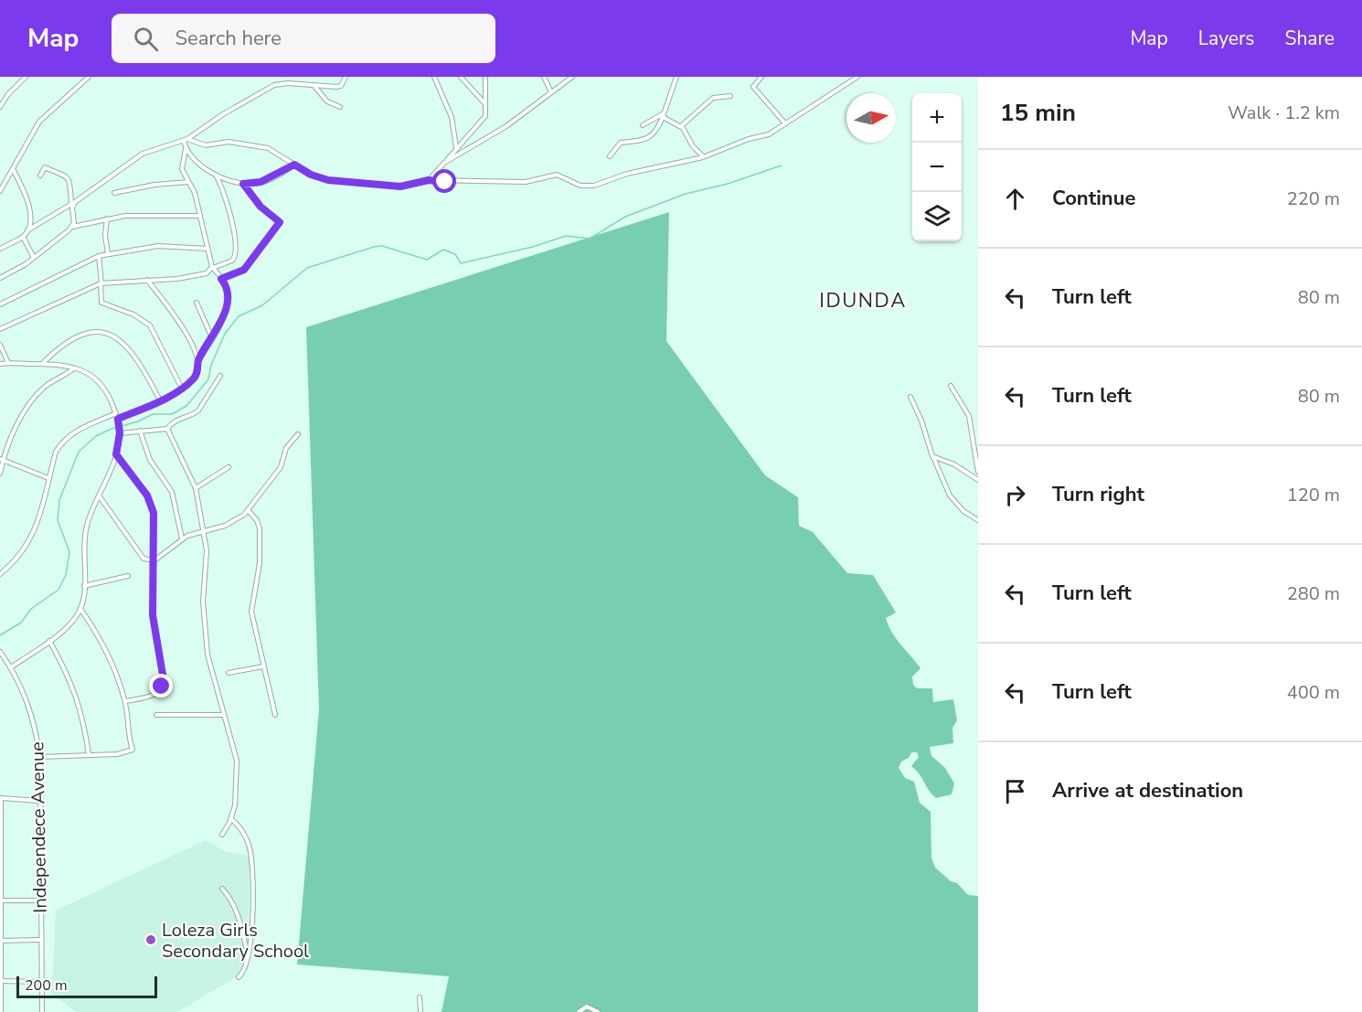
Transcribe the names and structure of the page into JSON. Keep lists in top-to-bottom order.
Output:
{
  "streets": {
    "street": ["Independece Avenue"]
  },
  "districts": ["IDUNDA"],
  "places": ["Loleza Girls Secondary School"],
  "scale_bar": "200 m",
  "north": "right",
  "page": {
    "header": "Map",
    "search": "Search here",
    "nav": ["Map", "Layers", "Share"],
    "heading": ["15 min", "Walk · 1.2 km"],
    "map_buttons": ["+", "−"],
    "list": [
      ["Continue", "220 m"],
      ["Turn left", "80 m"],
      ["Turn left", "80 m"],
      ["Turn right", "120 m"],
      ["Turn left", "280 m"],
      ["Turn left", "400 m"],
      "Arrive at destination"
    ],
    "scale": "200 m"
  }
}
